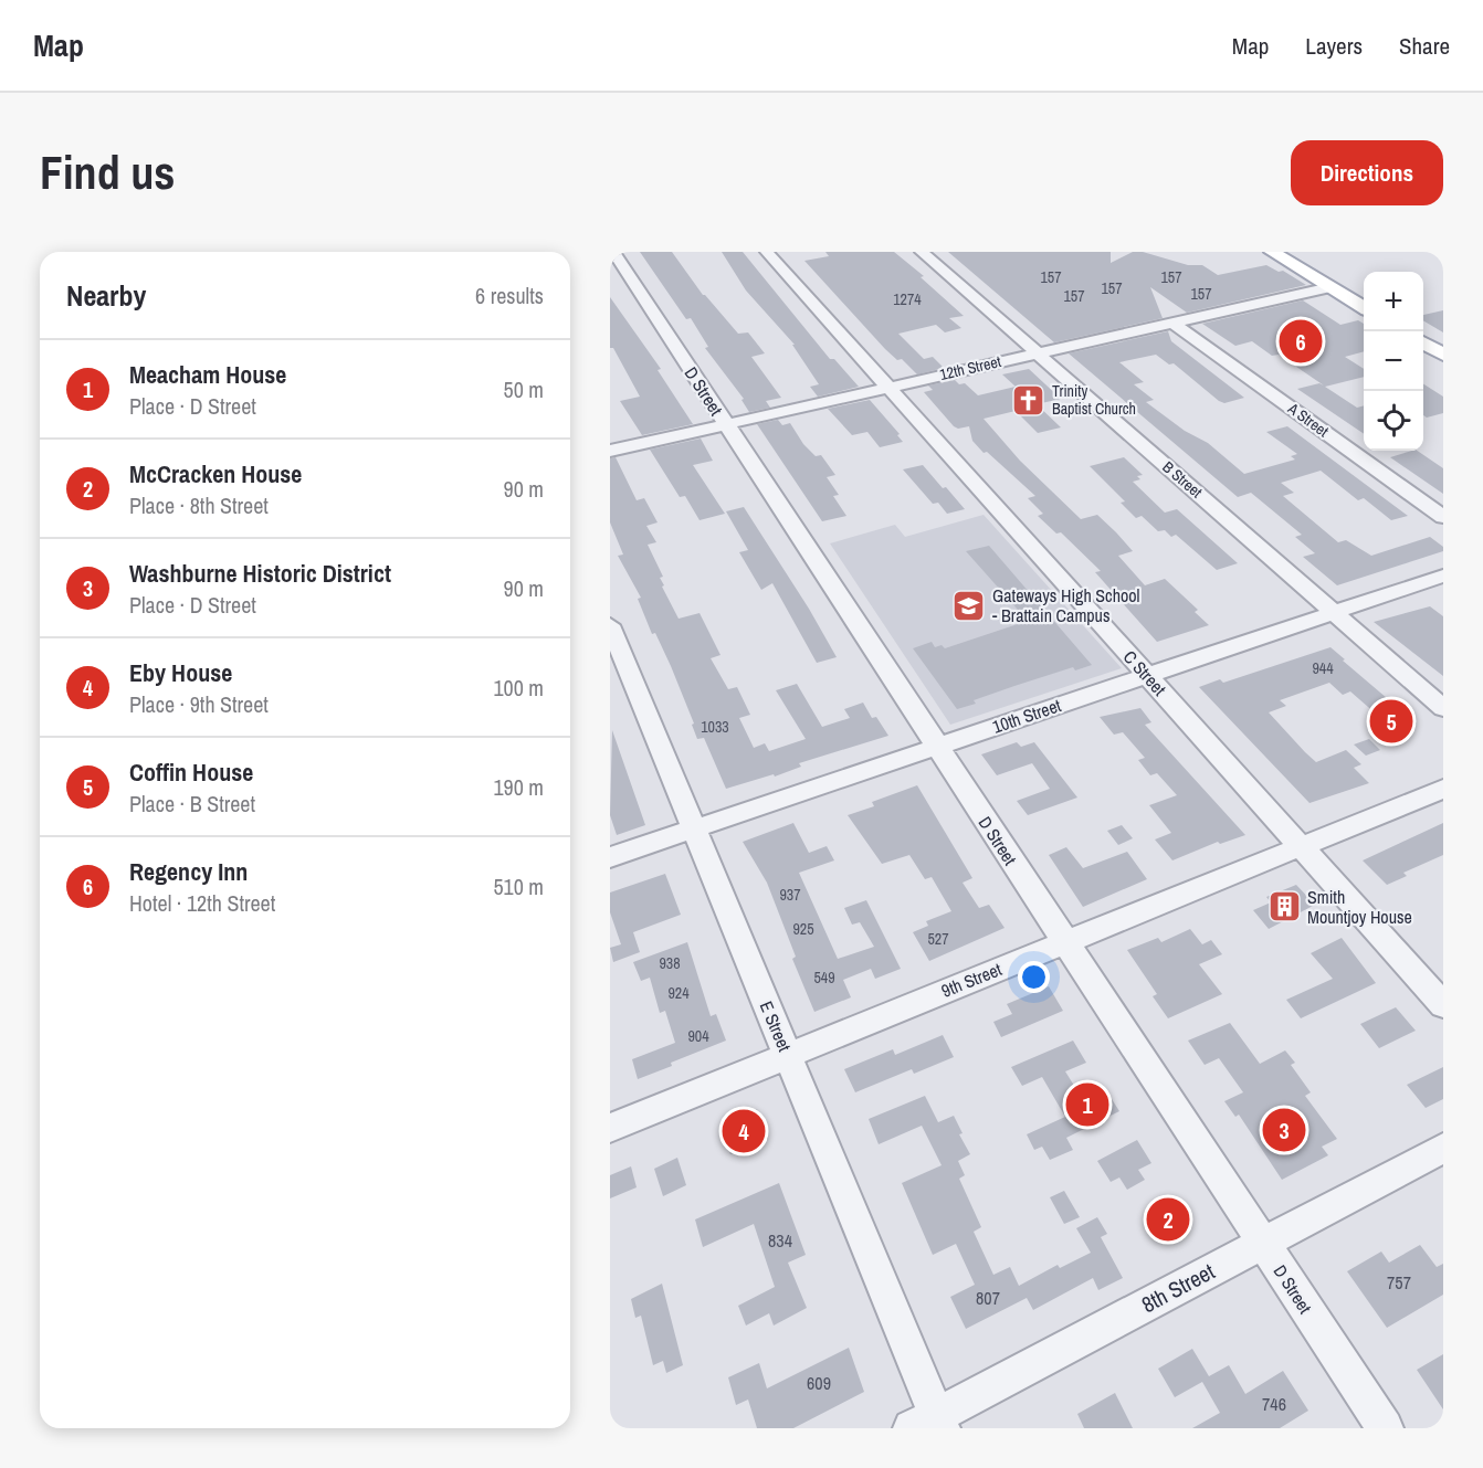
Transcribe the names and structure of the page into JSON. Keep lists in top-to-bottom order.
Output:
{
  "streets": {
    "street": [
      "12th Street",
      "D Street",
      "A Street",
      "B Street",
      "C Street",
      "10th Street",
      "9th Street",
      "E Street",
      "8th Street"
    ]
  },
  "crossings": [
    ["12th Street", "D Street"],
    ["12th Street", "A Street"],
    ["12th Street", "B Street"],
    ["12th Street", "C Street"],
    ["D Street", "10th Street"],
    ["D Street", "9th Street"],
    ["D Street", "8th Street"],
    ["B Street", "10th Street"],
    ["C Street", "10th Street"],
    ["C Street", "9th Street"],
    ["10th Street", "E Street"],
    ["9th Street", "E Street"],
    ["E Street", "8th Street"]
  ],
  "places": {
    "church": ["Trinity Baptist Church"],
    "school or university": ["Gateways High School - Brattain Campus"],
    "building": ["Smith Mountjoy House"]
  },
  "house_numbers": [
    "157",
    "157",
    "157",
    "157",
    "157",
    "1274",
    "944",
    "1033",
    "937",
    "925",
    "527",
    "938",
    "549",
    "924",
    "904",
    "834",
    "757",
    "807",
    "609",
    "746"
  ],
  "page": {
    "header": "Map",
    "nav": ["Map", "Layers", "Share"],
    "buttons": "Directions",
    "title": "Find us",
    "heading": ["Nearby", "6 results"],
    "map_buttons": ["+", "−"],
    "pins": [
      "6",
      "5",
      "1",
      "3",
      "4",
      "2"
    ],
    "list": [
      {
        "mark": "1",
        "name": "Meacham House",
        "note": "Place · D Street",
        "value": "50 m"
      },
      {
        "mark": "2",
        "name": "McCracken House",
        "note": "Place · 8th Street",
        "value": "90 m"
      },
      {
        "mark": "3",
        "name": "Washburne Historic District",
        "note": "Place · D Street",
        "value": "90 m"
      },
      {
        "mark": "4",
        "name": "Eby House",
        "note": "Place · 9th Street",
        "value": "100 m"
      },
      {
        "mark": "5",
        "name": "Coffin House",
        "note": "Place · B Street",
        "value": "190 m"
      },
      {
        "mark": "6",
        "name": "Regency Inn",
        "note": "Hotel · 12th Street",
        "value": "510 m"
      }
    ]
  }
}
